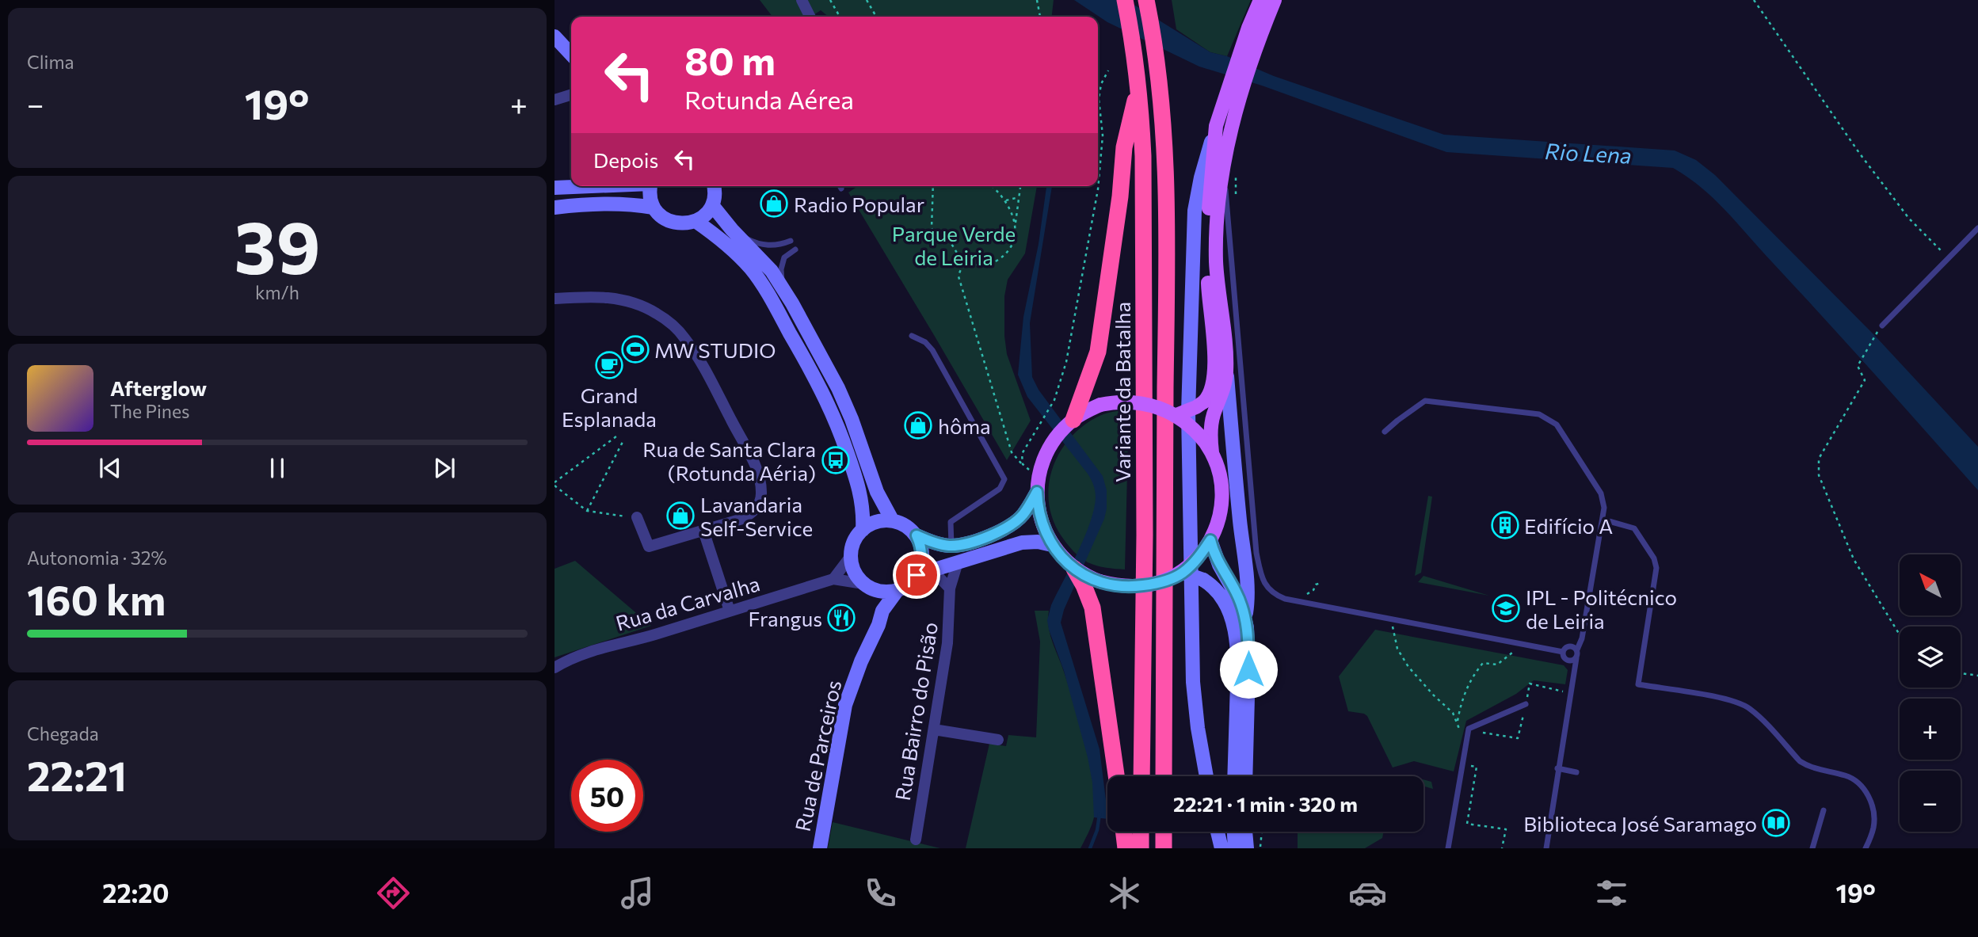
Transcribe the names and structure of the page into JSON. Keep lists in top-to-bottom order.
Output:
{
  "streets": {
    "highway": ["Variante da Batalha"],
    "main road": ["Rua de Parceiros"],
    "street": ["Rua da Carvalha", "Rua Bairro do Pisão"]
  },
  "crossings": [
    ["Rua da Carvalha", "Rua de Parceiros"]
  ],
  "water": ["Rio Lena"],
  "parks": ["Parque Verde de Leiria"],
  "places": {
    "shop": ["Radio Popular", "hôma", "Lavandaria Self-Service"],
    "sports": ["MW STUDIO"],
    "cafe": ["Grand Esplanada"],
    "bus stop": ["Rua de Santa Clara (Rotunda Aéria)"],
    "building": ["Edifício A"],
    "school or university": ["IPL - Politécnico de Leiria"],
    "restaurant": ["Frangus"],
    "library": ["Biblioteca José Saramago"]
  },
  "north": "top left",
  "page": {
    "tile": [
      "Clima",
      ["39", "km/h"],
      ["Autonomia · 32%", "160 km"],
      ["Chegada", "22:21"]
    ],
    "turn": ["80 m", "Rotunda Aérea"],
    "heat": ["−", "19°", "+"],
    "then": "Depois",
    "song": ["Afterglow", "The Pines"],
    "map_buttons": ["+", "−"],
    "limit": "50",
    "trip": "22:21 · 1 min · 320 m",
    "tabs": ["22:20", "19°"]
  }
}
